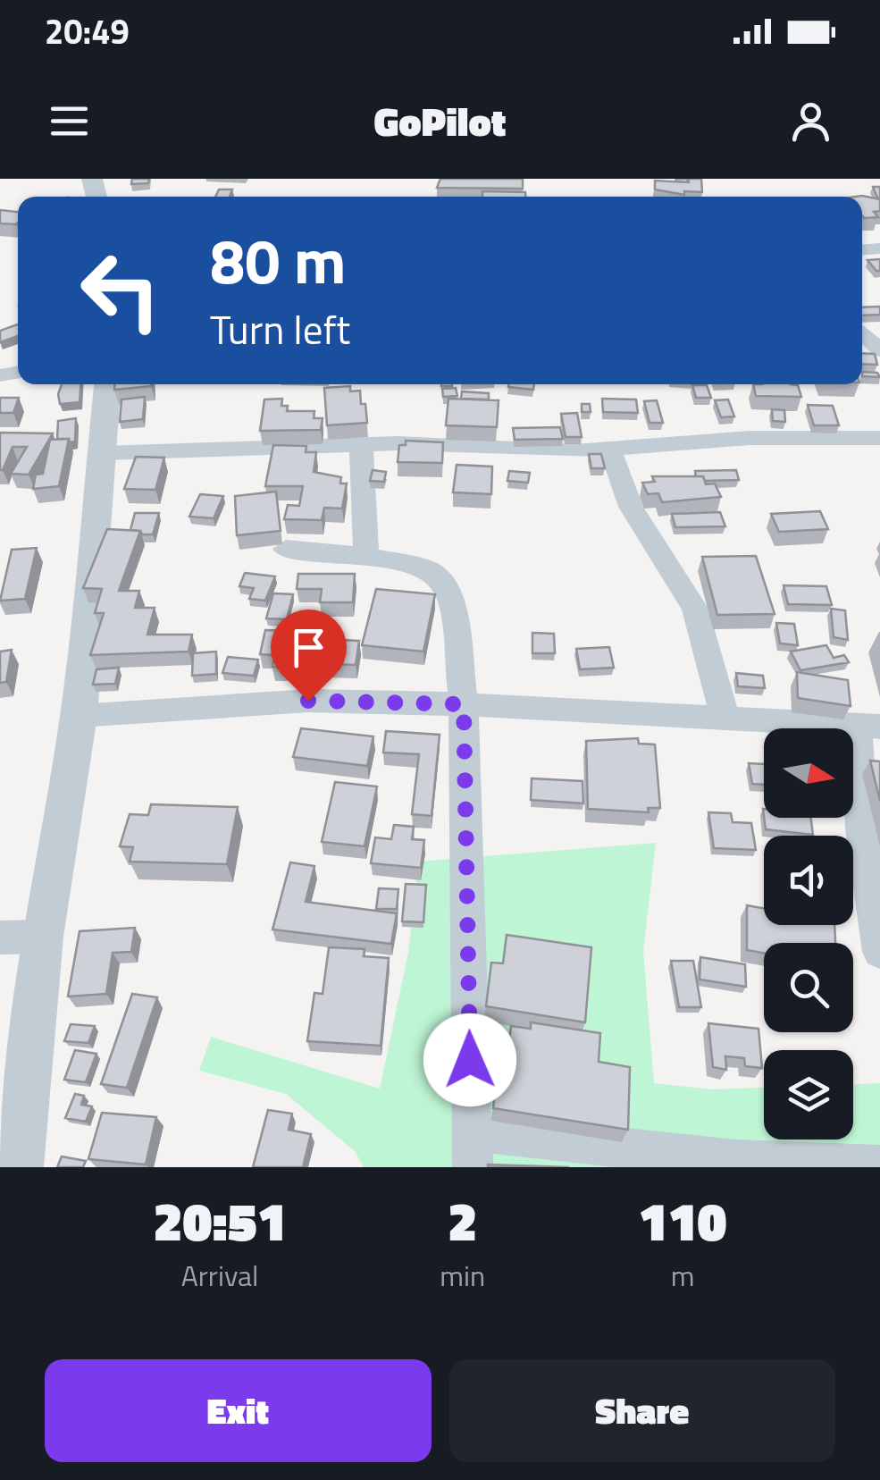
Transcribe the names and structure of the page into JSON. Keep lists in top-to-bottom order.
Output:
{
  "north": "right",
  "page": {
    "status": "20:49",
    "header": "GoPilot",
    "turn": ["80 m", "Turn left"],
    "eta": [
      "20:51",
      "Arrival",
      "2",
      "min",
      "110",
      "m"
    ],
    "buttons": ["Exit", "Share"]
  }
}
